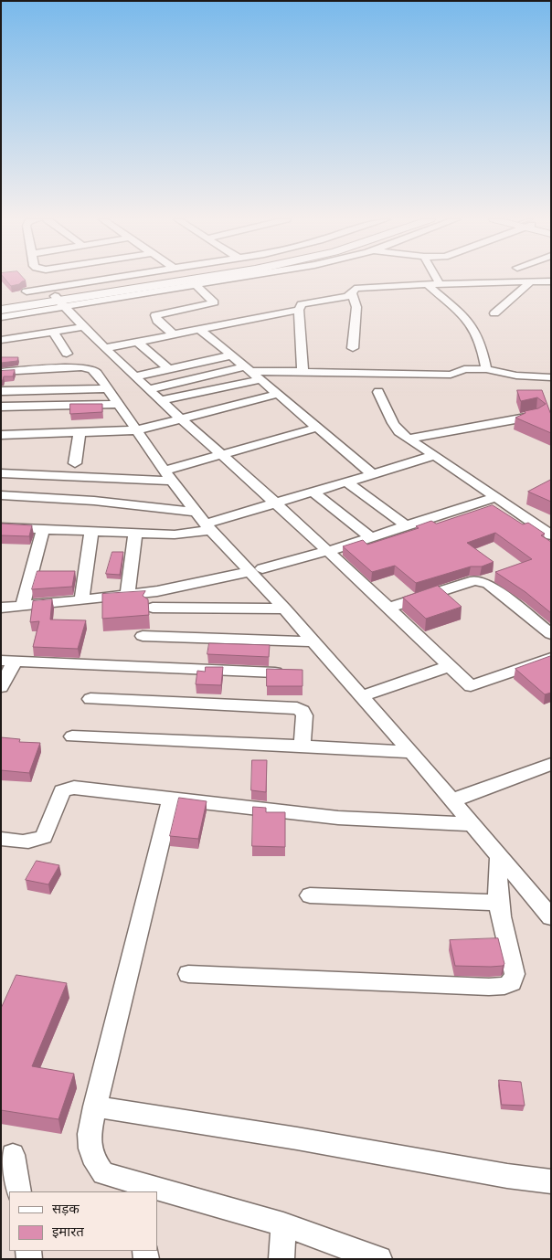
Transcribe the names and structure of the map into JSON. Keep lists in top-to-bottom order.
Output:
{
  "legend": ["सड़क", "इमारत"]
}
